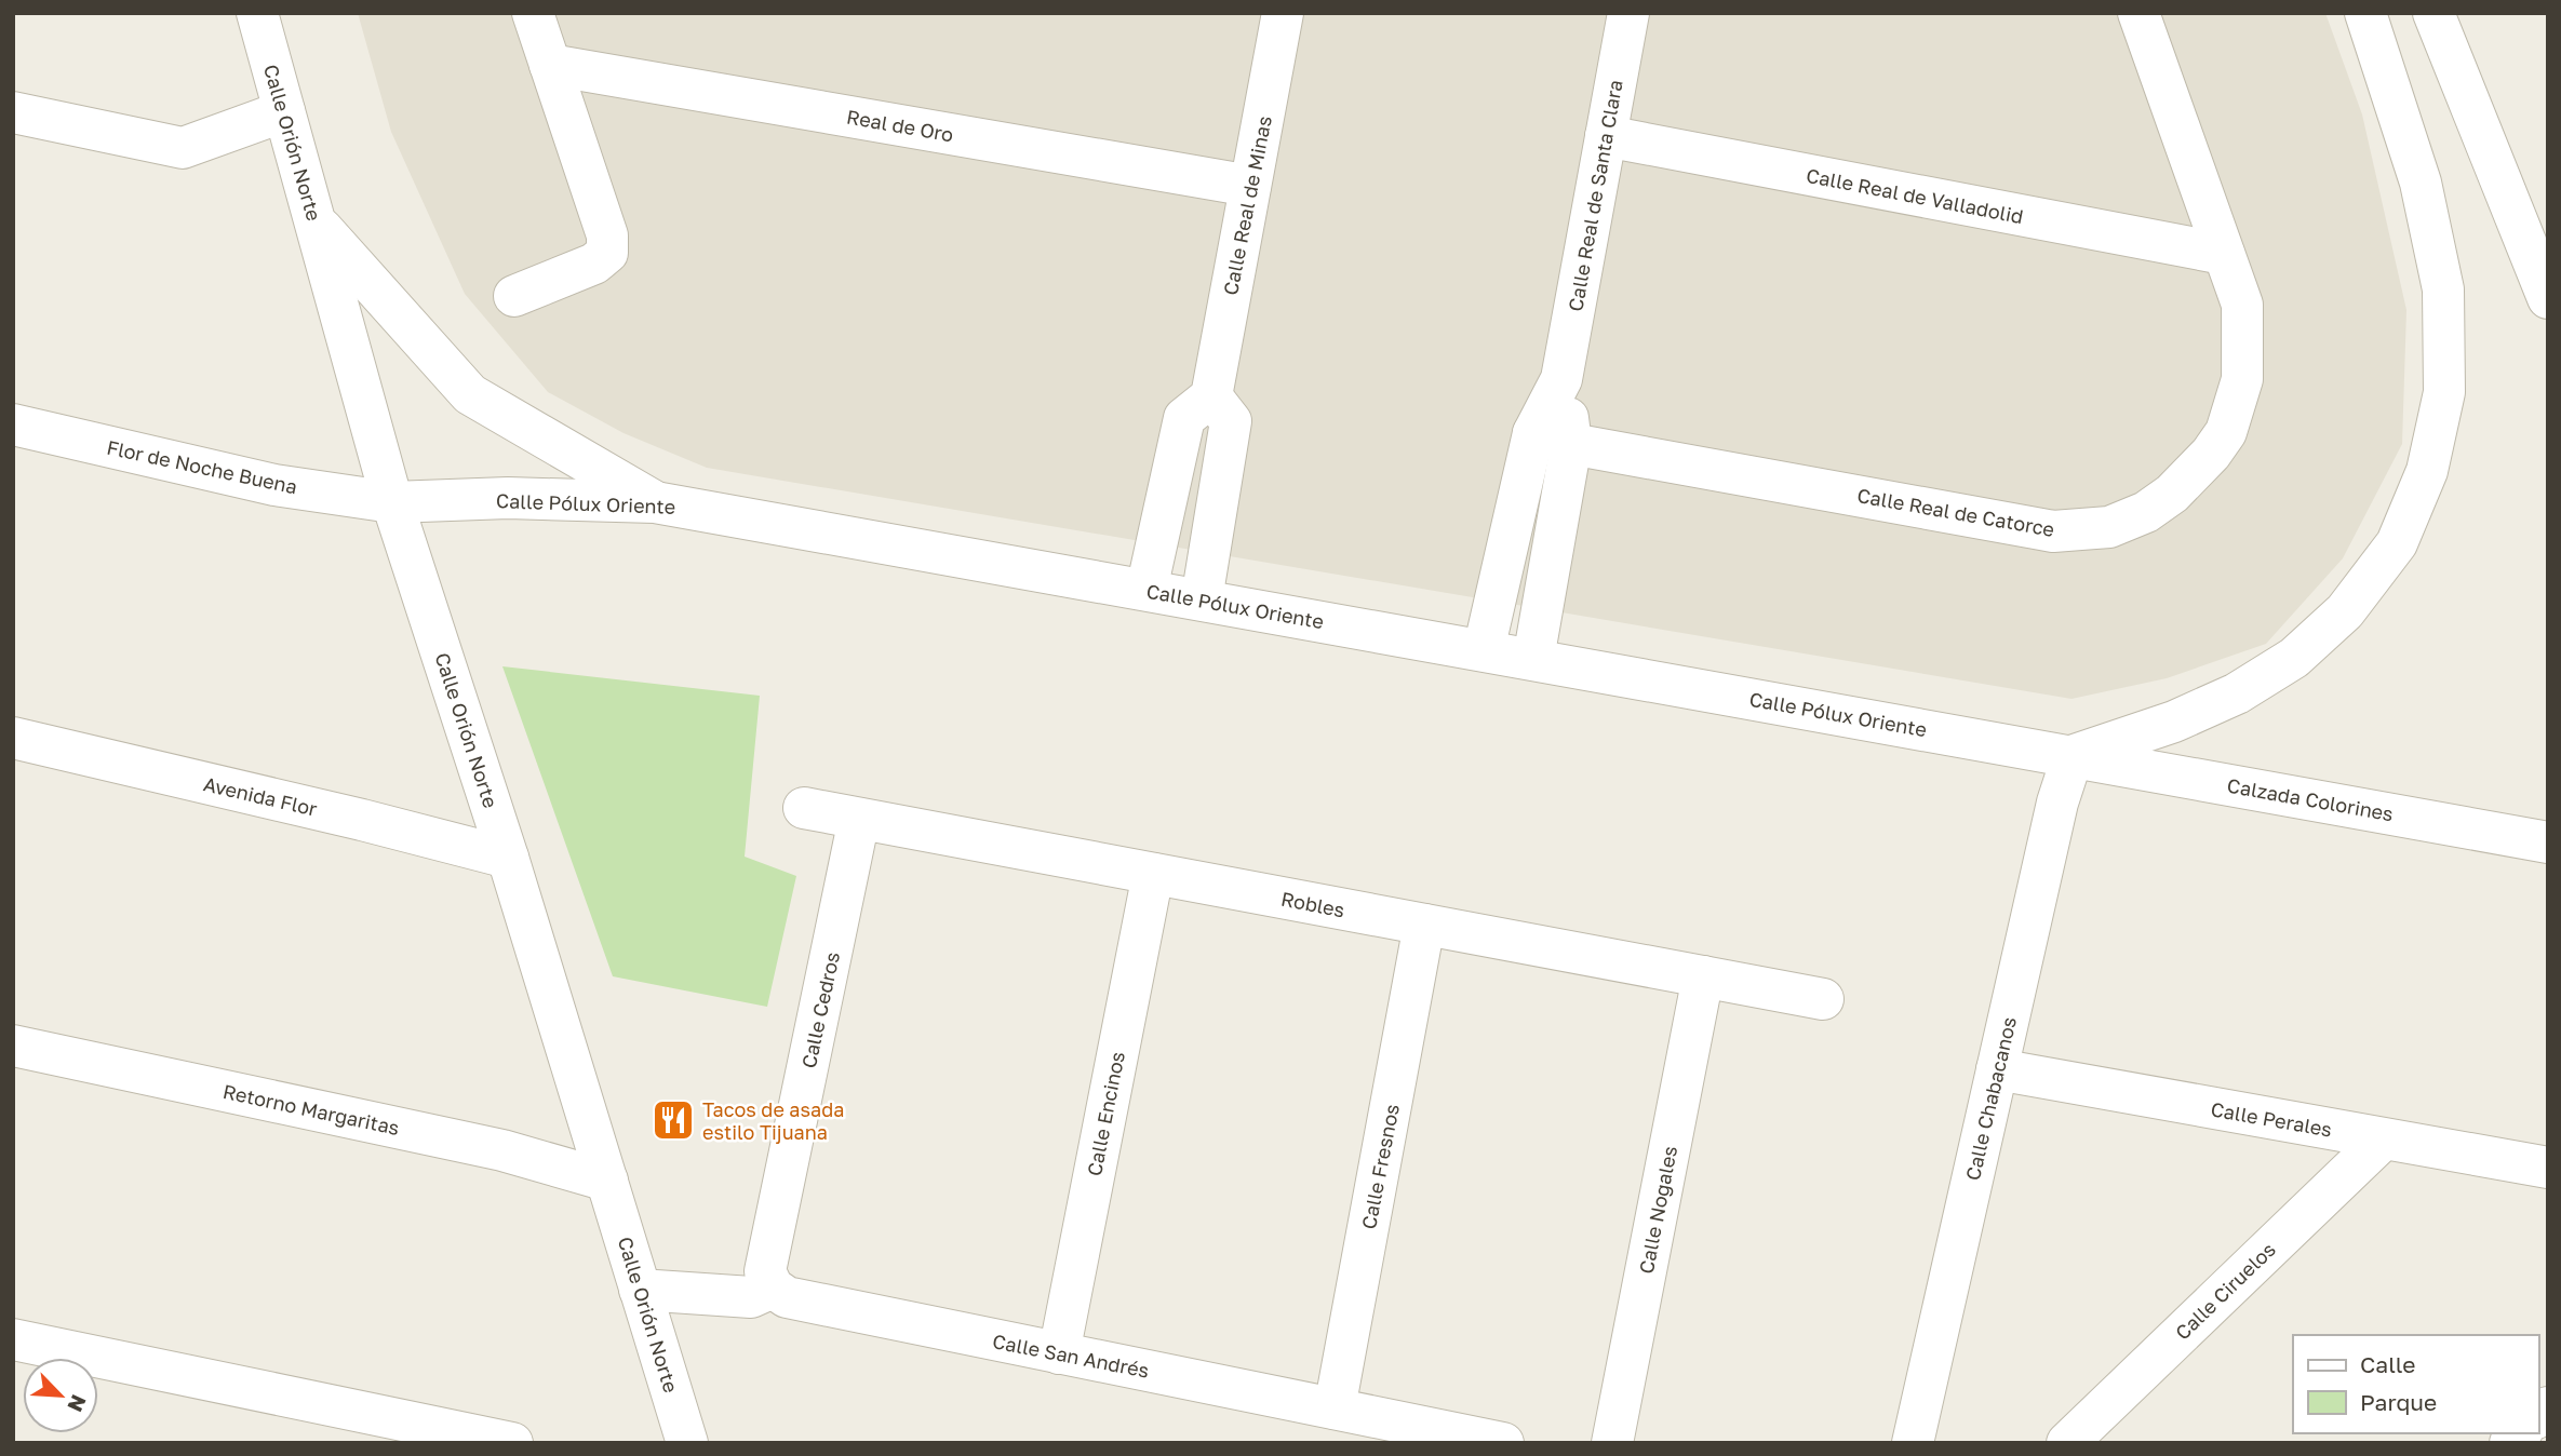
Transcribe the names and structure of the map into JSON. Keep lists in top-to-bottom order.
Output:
{
  "streets": {
    "street": [
      "Real de Oro",
      "Calle Orión Norte",
      "Calle Real de Santa Clara",
      "Calle Real de Valladolid",
      "Calle Real de Minas",
      "Flor de Noche Buena",
      "Calle Pólux Oriente",
      "Calle Real de Catorce",
      "Avenida Flor",
      "Calzada Colorines",
      "Robles",
      "Calle Cedros",
      "Calle Chabacanos",
      "Retorno Margaritas",
      "Calle Encinos",
      "Calle Perales",
      "Calle Fresnos",
      "Calle Nogales",
      "Calle Ciruelos",
      "Calle San Andrés"
    ]
  },
  "crossings": [
    ["Real de Oro", "Calle Real de Minas"],
    ["Calle Orión Norte", "Flor de Noche Buena"],
    ["Calle Orión Norte", "Calle Pólux Oriente"],
    ["Calle Orión Norte", "Avenida Flor"],
    ["Calle Orión Norte", "Retorno Margaritas"],
    ["Calle Orión Norte", "Calle San Andrés"],
    ["Calle Real de Santa Clara", "Calle Real de Valladolid"],
    ["Calle Real de Santa Clara", "Calle Pólux Oriente"],
    ["Calle Real de Santa Clara", "Calle Real de Catorce"],
    ["Calle Real de Valladolid", "Calle Real de Catorce"],
    ["Flor de Noche Buena", "Calle Pólux Oriente"],
    ["Calle Pólux Oriente", "Calzada Colorines"],
    ["Calle Pólux Oriente", "Calle Chabacanos"],
    ["Calzada Colorines", "Calle Chabacanos"],
    ["Robles", "Calle Cedros"],
    ["Robles", "Calle Encinos"],
    ["Robles", "Calle Fresnos"],
    ["Robles", "Calle Nogales"],
    ["Calle Cedros", "Calle San Andrés"],
    ["Calle Chabacanos", "Calle Perales"],
    ["Calle Encinos", "Calle San Andrés"],
    ["Calle Perales", "Calle Ciruelos"],
    ["Calle Fresnos", "Calle San Andrés"]
  ],
  "places": {
    "restaurant": ["Tacos de asada estilo Tijuana"]
  },
  "legend": ["Calle", "Parque"],
  "north": "bottom right"
}
